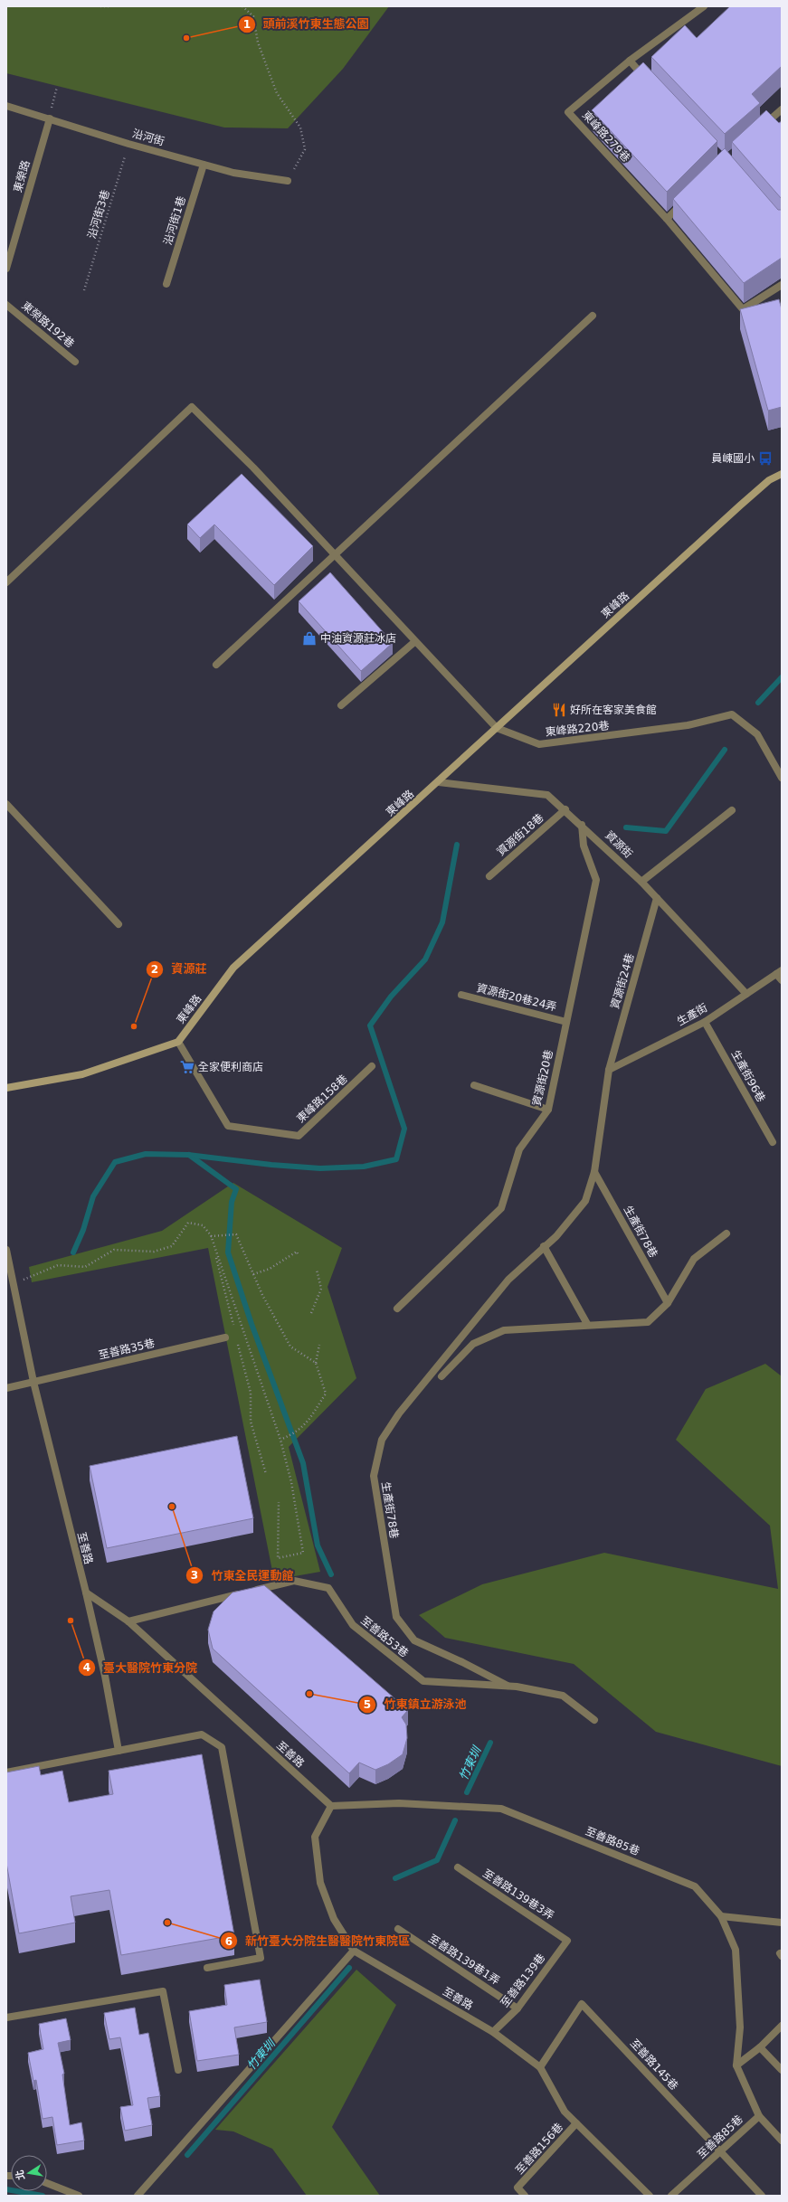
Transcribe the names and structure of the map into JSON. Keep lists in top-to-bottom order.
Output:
{
  "streets": {
    "main road": ["東峰路"],
    "street": [
      "東峰路279巷",
      "沿河街",
      "東榮路",
      "沿河街1巷",
      "東榮路192巷",
      "東峰路220巷",
      "資源街18巷",
      "資源街",
      "資源街24巷",
      "資源街20巷24弄",
      "生產街",
      "生產街96巷",
      "資源街20巷",
      "東峰路158巷",
      "生產街78巷",
      "至善路35巷",
      "至善路",
      "至善路53巷",
      "至善路85巷",
      "至善路139巷3弄",
      "至善路139巷1弄",
      "至善路139巷",
      "至善路145巷",
      "至善路156巷"
    ],
    "path": ["沿河街3巷"]
  },
  "crossings": [
    ["沿河街", "東榮路"],
    ["沿河街", "沿河街3巷"],
    ["沿河街", "沿河街1巷"],
    ["東峰路", "東峰路220巷"],
    ["東峰路", "資源街"],
    ["東峰路", "東峰路158巷"],
    ["資源街18巷", "資源街"],
    ["資源街", "資源街24巷"],
    ["資源街", "生產街"],
    ["資源街", "資源街20巷"],
    ["資源街24巷", "生產街"],
    ["資源街24巷", "生產街78巷"],
    ["資源街20巷24弄", "資源街20巷"],
    ["生產街", "生產街96巷"],
    ["生產街", "生產街78巷"],
    ["生產街78巷", "至善路53巷"],
    ["至善路35巷", "至善路"],
    ["至善路", "至善路53巷"],
    ["至善路", "至善路85巷"],
    ["至善路", "至善路139巷"],
    ["至善路", "至善路145巷"],
    ["至善路", "至善路156巷"],
    ["至善路85巷", "至善路145巷"],
    ["至善路139巷3弄", "至善路139巷"],
    ["至善路139巷1弄", "至善路139巷"]
  ],
  "water": ["竹東圳"],
  "places": {
    "other": [
      "頭前溪竹東生態公園",
      "資源莊",
      "竹東全民運動館",
      "臺大醫院竹東分院",
      "竹東鎮立游泳池",
      "新竹臺大分院生醫醫院竹東院區"
    ],
    "bus stop": ["員崠國小"],
    "shop": ["中油資源莊冰店"],
    "restaurant": ["好所在客家美食館"],
    "supermarket": ["全家便利商店"]
  },
  "north": "left"
}
